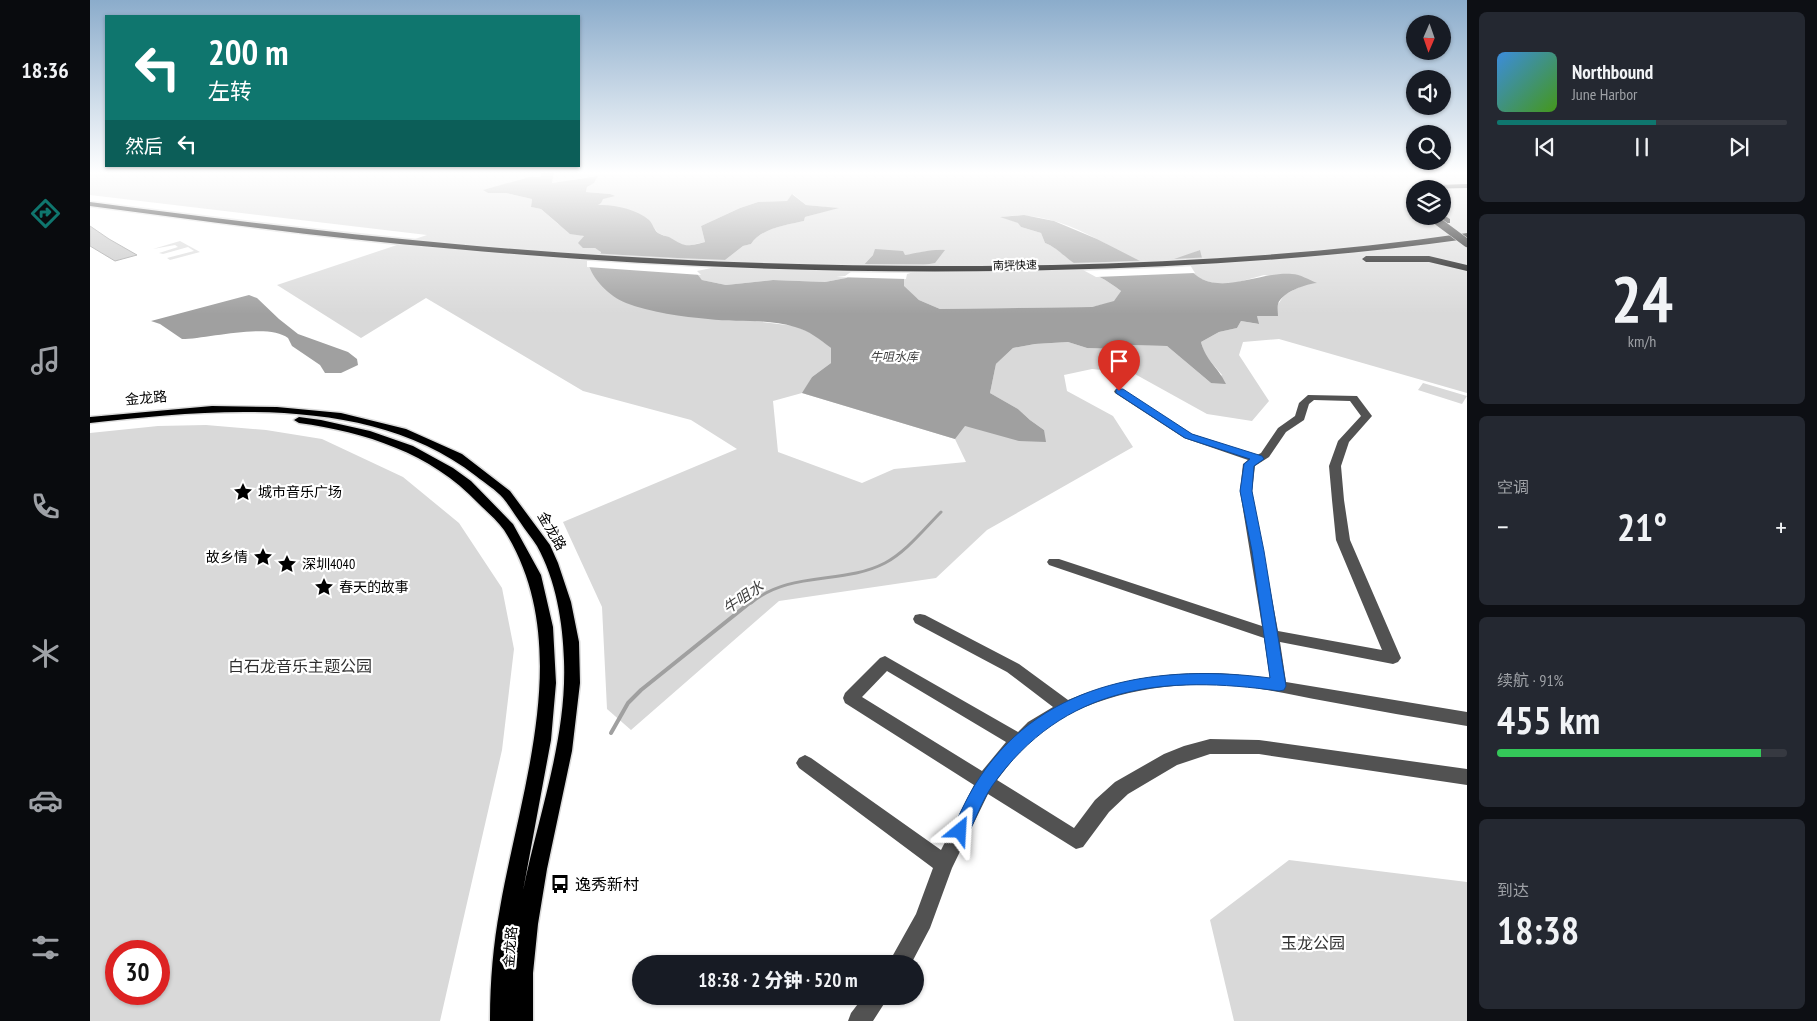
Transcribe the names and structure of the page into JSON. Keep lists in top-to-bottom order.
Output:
{
  "streets": {
    "highway": ["南坪快速"],
    "main road": ["金龙路"]
  },
  "water": ["牛咀水库", "牛咀水"],
  "parks": ["白石龙音乐主题公园", "玉龙公园"],
  "places": {
    "place": [
      "城市音乐广场",
      "故乡情",
      "深圳4040",
      "春天的故事"
    ],
    "bus stop": ["逸秀新村"]
  },
  "north": "bottom",
  "page": {
    "tabs": "18:36",
    "turn": ["200 m", "左转"],
    "song": ["Northbound", "June Harbor"],
    "then": "然后",
    "tile": [
      ["24", "km/h"],
      "空调",
      ["续航 · 91%", "455 km"],
      ["到达", "18:38"]
    ],
    "heat": ["−", "21°", "+"],
    "limit": "30",
    "trip": "18:38 · 2 分钟 · 520 m"
  }
}
